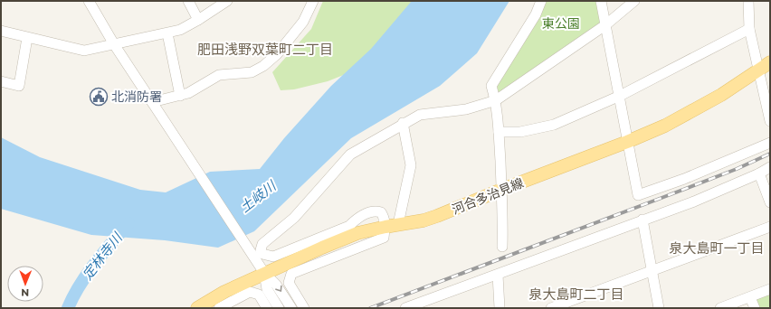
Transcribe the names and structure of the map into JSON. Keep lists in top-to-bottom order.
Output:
{
  "streets": {
    "main road": ["河合多治見線"]
  },
  "districts": ["肥田浅野双葉町二丁目", "泉大島町一丁目", "泉大島町二丁目"],
  "water": ["土岐川", "定林寺川"],
  "parks": ["東公園"],
  "places": {
    "public building": ["北消防署"]
  },
  "north": "bottom"
}
